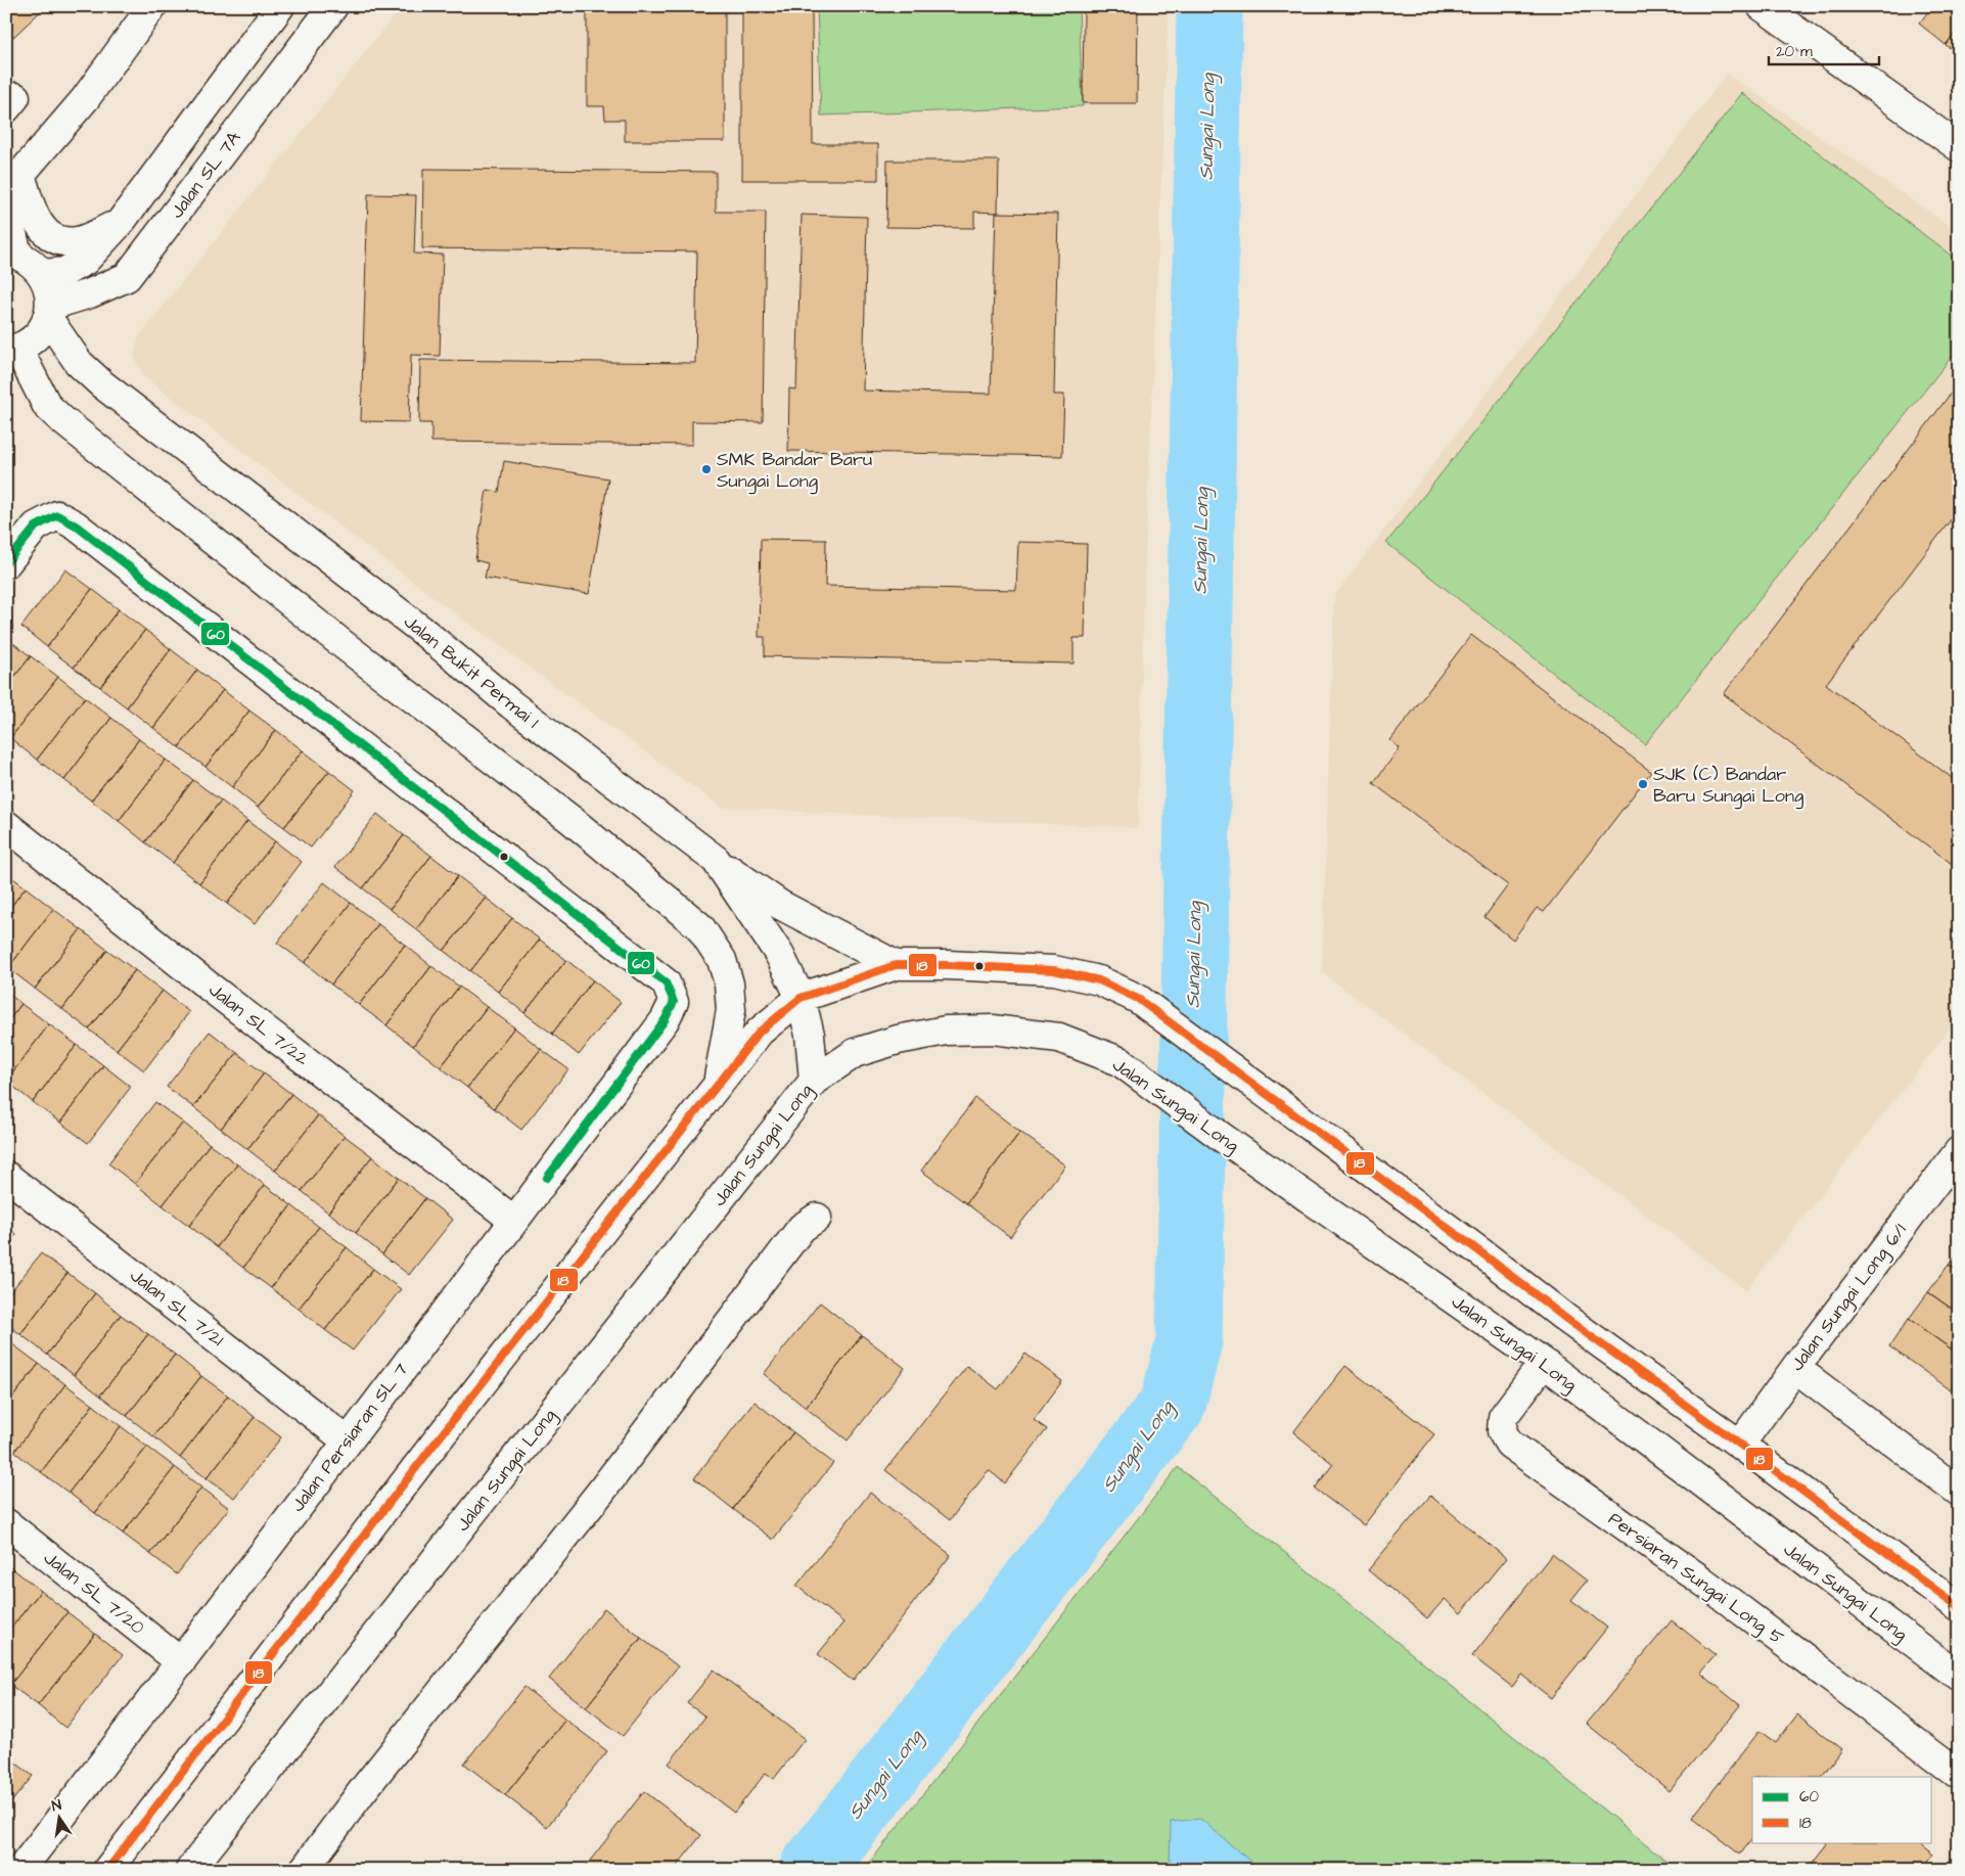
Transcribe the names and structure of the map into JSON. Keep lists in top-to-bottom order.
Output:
{
  "streets": {
    "street": [
      "Jalan SL 7A",
      "Jalan Bukit Permai 1",
      "Jalan SL 7/22",
      "Jalan Sungai Long",
      "Jalan Sungai Long 6/1",
      "Jalan SL 7/21",
      "Jalan Persiaran SL 7",
      "Persiaran Sungai Long 5",
      "Jalan SL 7/20"
    ]
  },
  "crossings": [
    ["Jalan SL 7A", "Jalan Bukit Permai 1"],
    ["Jalan Bukit Permai 1", "Jalan Sungai Long"],
    ["Jalan SL 7/22", "Jalan Persiaran SL 7"],
    ["Jalan Sungai Long", "Persiaran Sungai Long 5"],
    ["Jalan SL 7/21", "Jalan Persiaran SL 7"],
    ["Jalan Persiaran SL 7", "Jalan SL 7/20"]
  ],
  "water": ["Sungai Long"],
  "places": ["SMK Bandar Baru Sungai Long", "SJK (C) Bandar Baru Sungai Long"],
  "lines": ["transit line 60", "transit line 18"],
  "legend": ["60", "18"],
  "scale_bar": "20 m",
  "north": "top"
}
